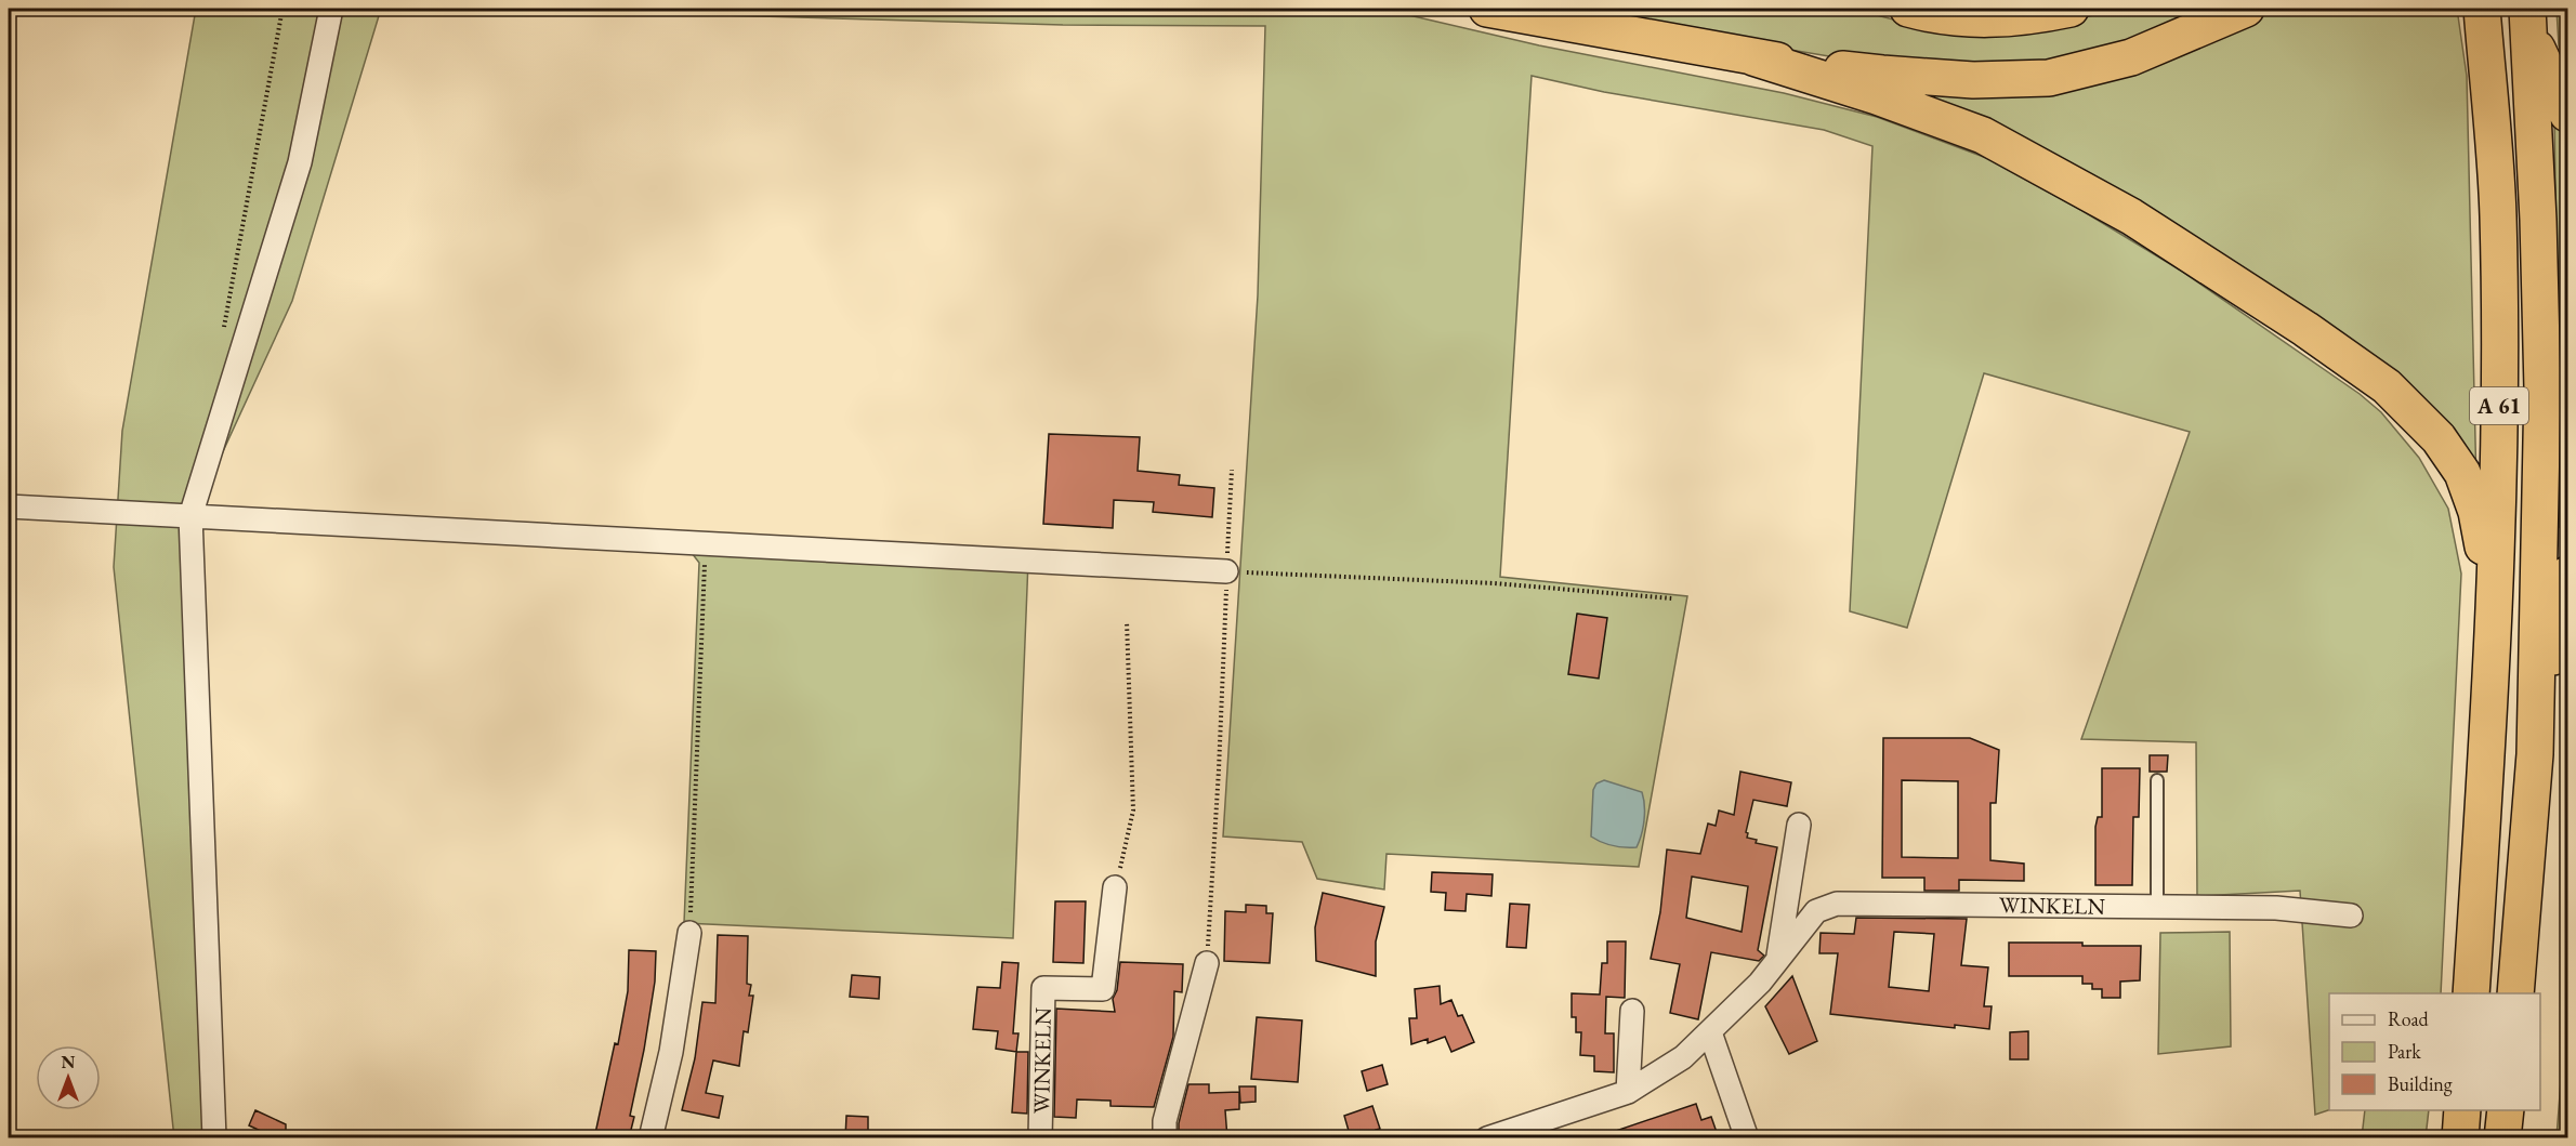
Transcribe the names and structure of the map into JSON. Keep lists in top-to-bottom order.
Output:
{
  "streets": {
    "highway": ["A 61"],
    "street": ["WINKELN"]
  },
  "legend": ["Road", "Park", "Building"],
  "north": "top"
}
